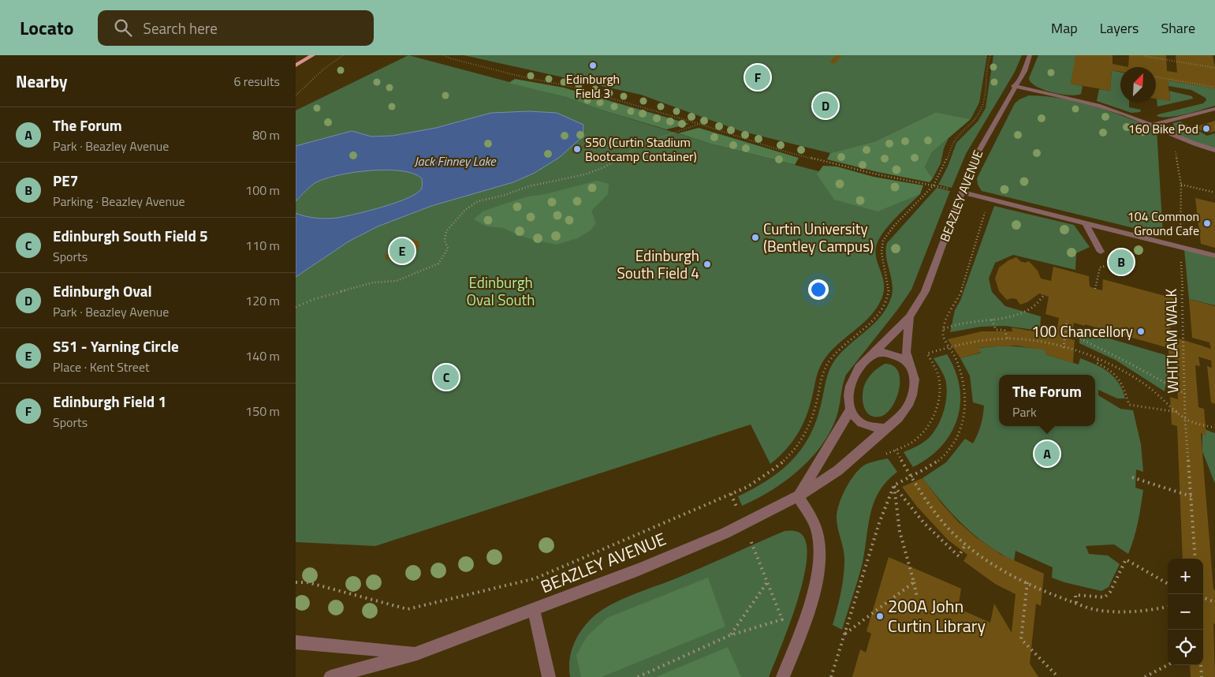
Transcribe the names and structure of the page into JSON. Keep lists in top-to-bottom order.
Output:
{
  "streets": {
    "street": ["BEAZLEY AVENUE"],
    "path": ["WHITLAM WALK"]
  },
  "water": ["Jack Finney Lake"],
  "parks": ["Edinburgh Oval South"],
  "places": [
    "Edinburgh Field 3",
    "160 Bike Pod",
    "S50 (Curtin Stadium Bootcamp Container)",
    "104 Common Ground Cafe",
    "Curtin University (Bentley Campus)",
    "Edinburgh South Field 4",
    "100 Chancellory",
    "200A John Curtin Library"
  ],
  "north": "top right",
  "page": {
    "header": "Locato",
    "search": "Search here",
    "nav": ["Map", "Layers", "Share"],
    "heading": ["Nearby", "6 results"],
    "pins": [
      "F",
      "D",
      "E",
      "B",
      "C",
      "A"
    ],
    "list": [
      {
        "mark": "A",
        "name": "The Forum",
        "note": "Park · Beazley Avenue",
        "value": "80 m"
      },
      {
        "mark": "B",
        "name": "PE7",
        "note": "Parking · Beazley Avenue",
        "value": "100 m"
      },
      {
        "mark": "C",
        "name": "Edinburgh South Field 5",
        "note": "Sports",
        "value": "110 m"
      },
      {
        "mark": "D",
        "name": "Edinburgh Oval",
        "note": "Park · Beazley Avenue",
        "value": "120 m"
      },
      {
        "mark": "E",
        "name": "S51 - Yarning Circle",
        "note": "Place · Kent Street",
        "value": "140 m"
      },
      {
        "mark": "F",
        "name": "Edinburgh Field 1",
        "note": "Sports",
        "value": "150 m"
      }
    ],
    "popup": ["The Forum", "Park"],
    "map_buttons": ["+", "−"]
  }
}
